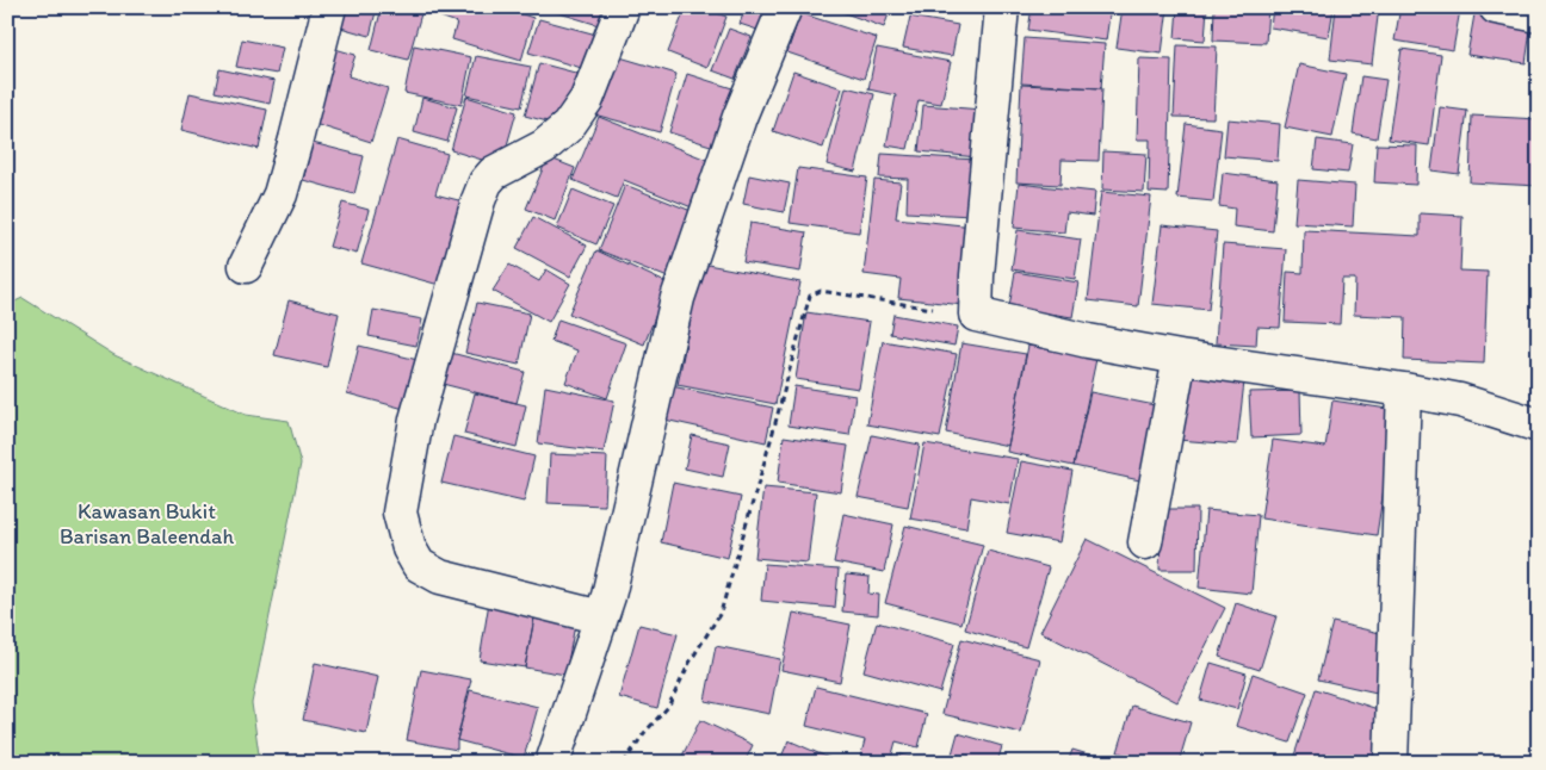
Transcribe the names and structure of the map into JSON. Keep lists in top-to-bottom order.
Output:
{
  "parks": ["Kawasan Bukit Barisan Baleendah"]
}
